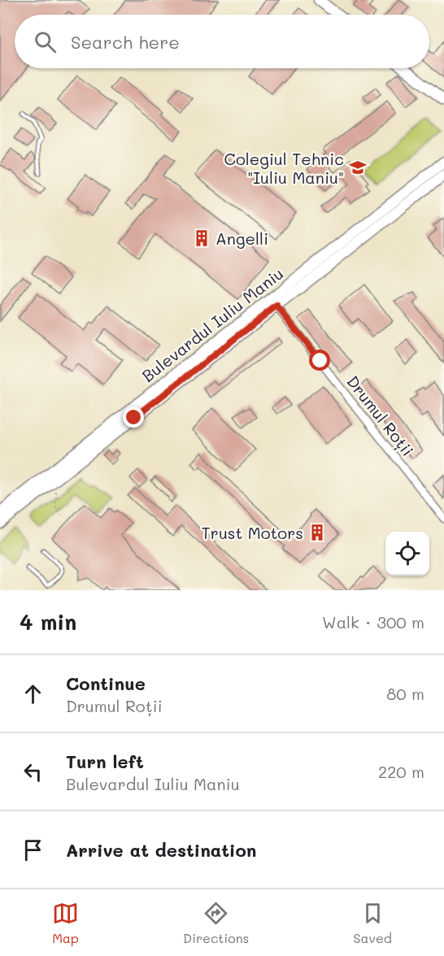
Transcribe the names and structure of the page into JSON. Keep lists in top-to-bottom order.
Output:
{
  "streets": {
    "main road": ["Bulevardul Iuliu Maniu"],
    "street": ["Drumul Roții"]
  },
  "crossings": [
    ["Bulevardul Iuliu Maniu", "Drumul Roții"]
  ],
  "places": {
    "school or university": ["Colegiul Tehnic \"Iuliu Maniu\""],
    "building": ["Angelli", "Trust Motors"]
  },
  "page": {
    "search": "Search here",
    "heading": ["4 min", "Walk · 300 m"],
    "list": [
      ["Continue", "Drumul Roții", "80 m"],
      ["Turn left", "Bulevardul Iuliu Maniu", "220 m"],
      "Arrive at destination"
    ],
    "nav": ["Map", "Directions", "Saved"]
  }
}
